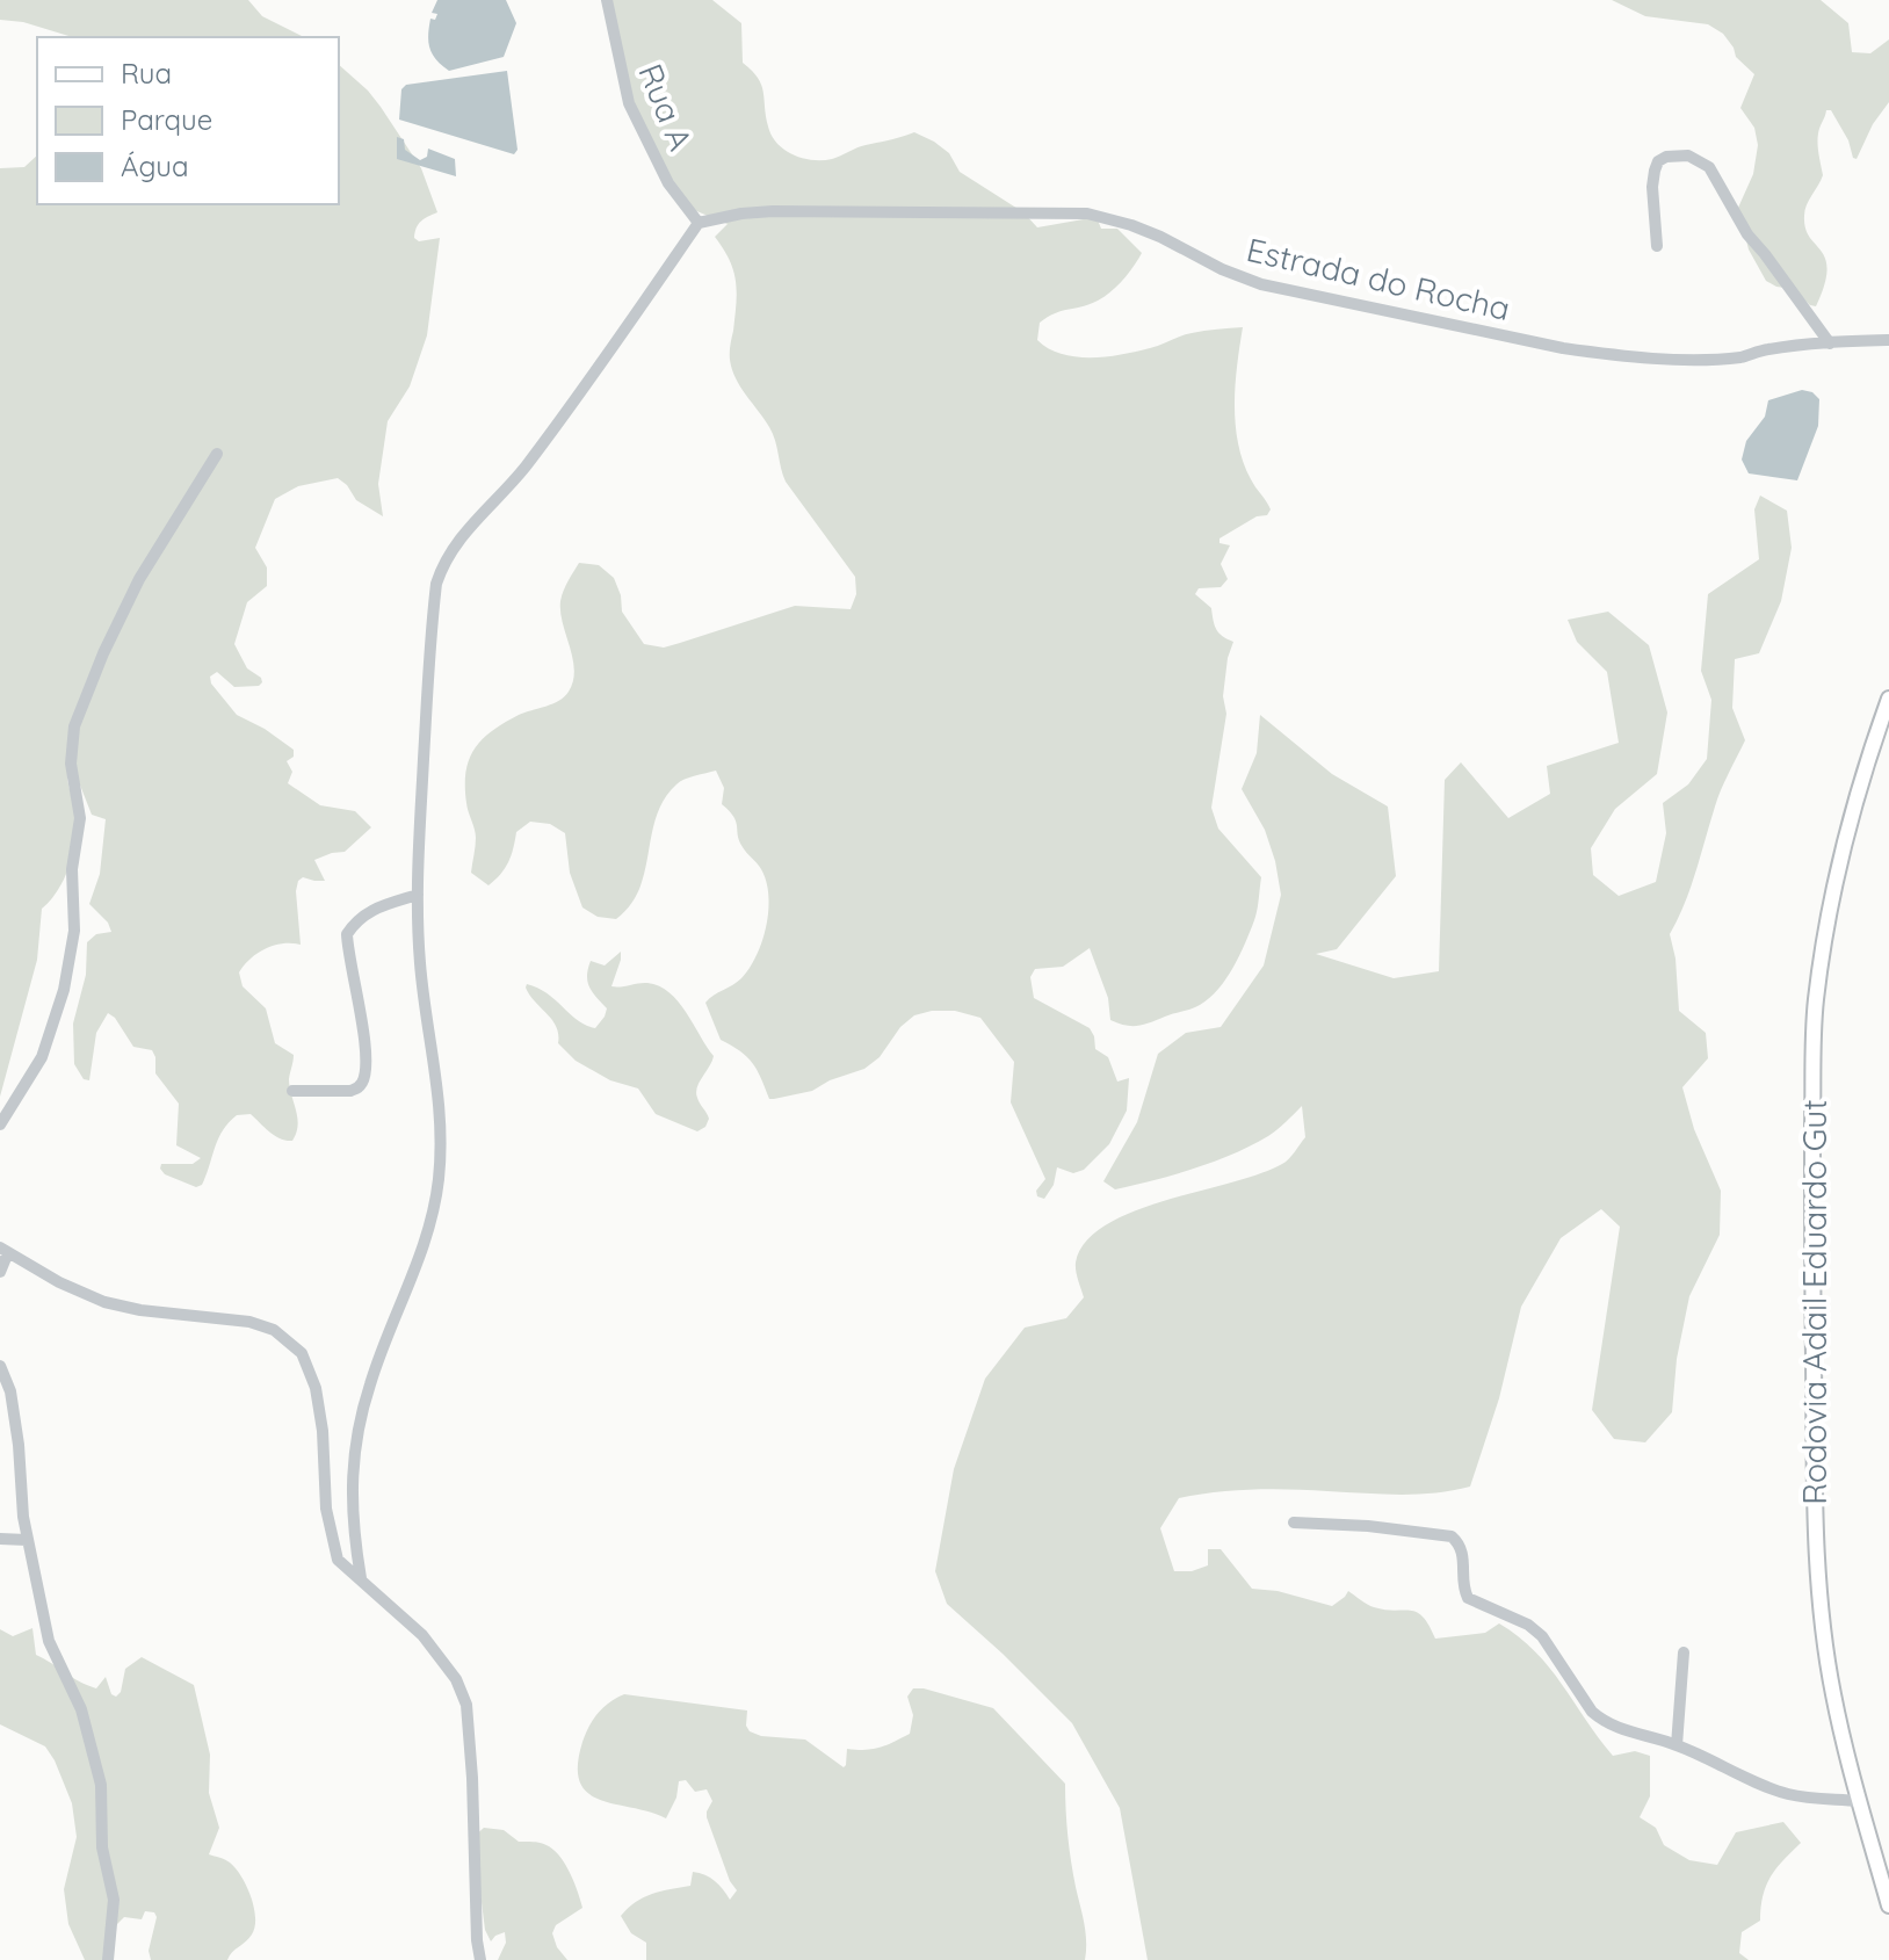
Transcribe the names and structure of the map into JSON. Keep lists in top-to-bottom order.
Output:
{
  "streets": {
    "main road": ["Rodovia Adail Eduardo Gut"],
    "street": ["Rua A", "Estrada do Rocha"]
  },
  "crossings": [
    ["Rua A", "Estrada do Rocha"]
  ],
  "legend": ["Rua", "Parque", "Água"]
}
